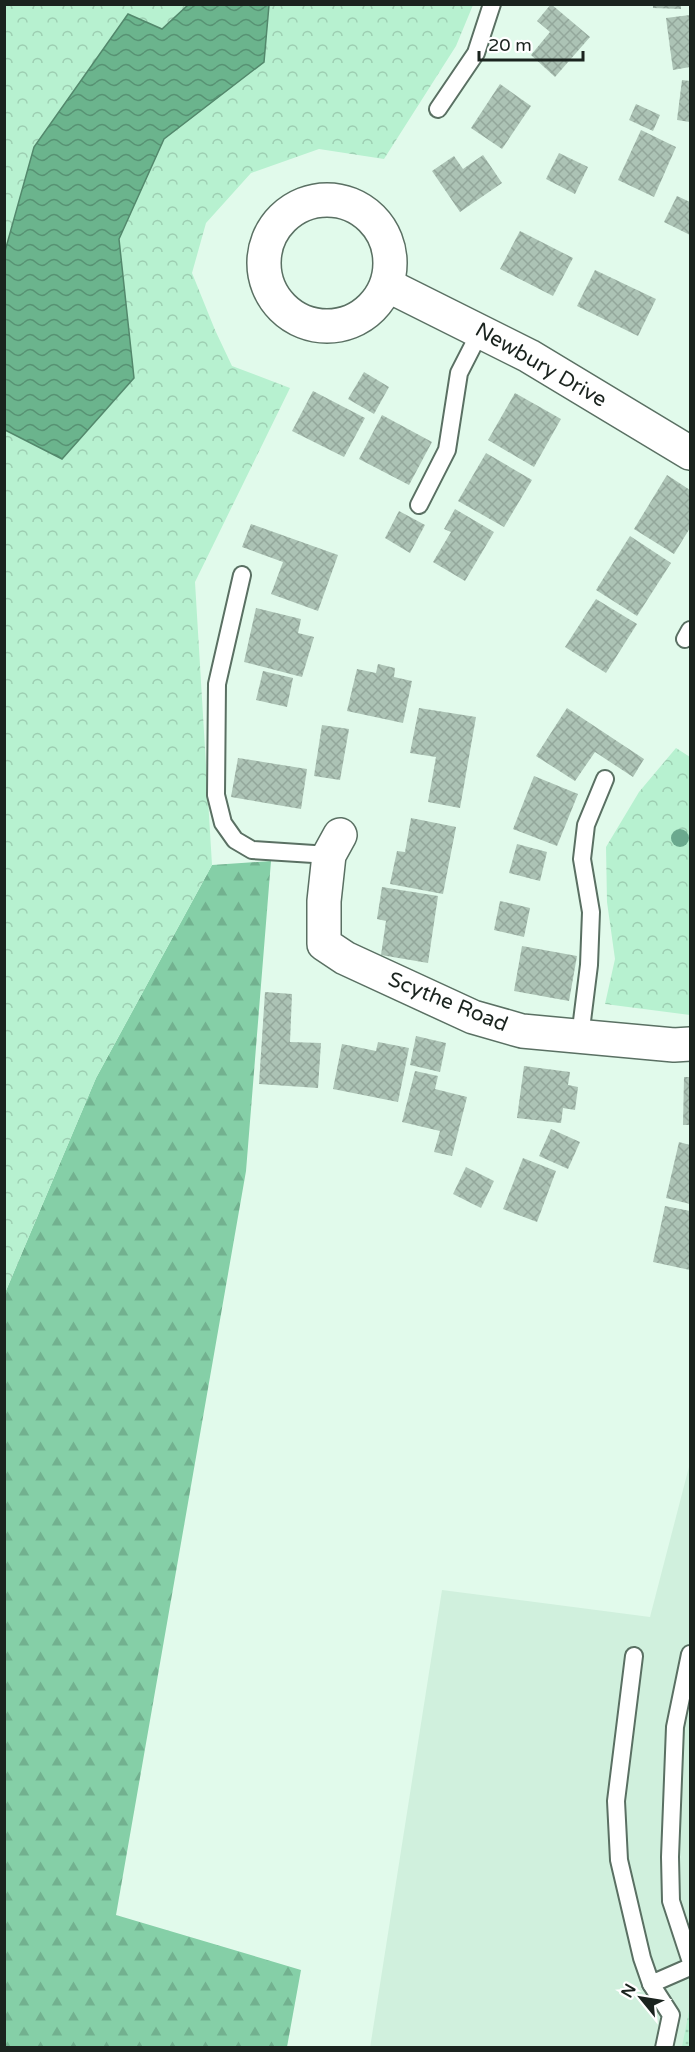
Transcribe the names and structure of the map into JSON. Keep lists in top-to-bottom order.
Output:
{
  "streets": {
    "street": ["Newbury Drive", "Scythe Road"]
  },
  "scale_bar": "20 m",
  "north": "top left"
}
